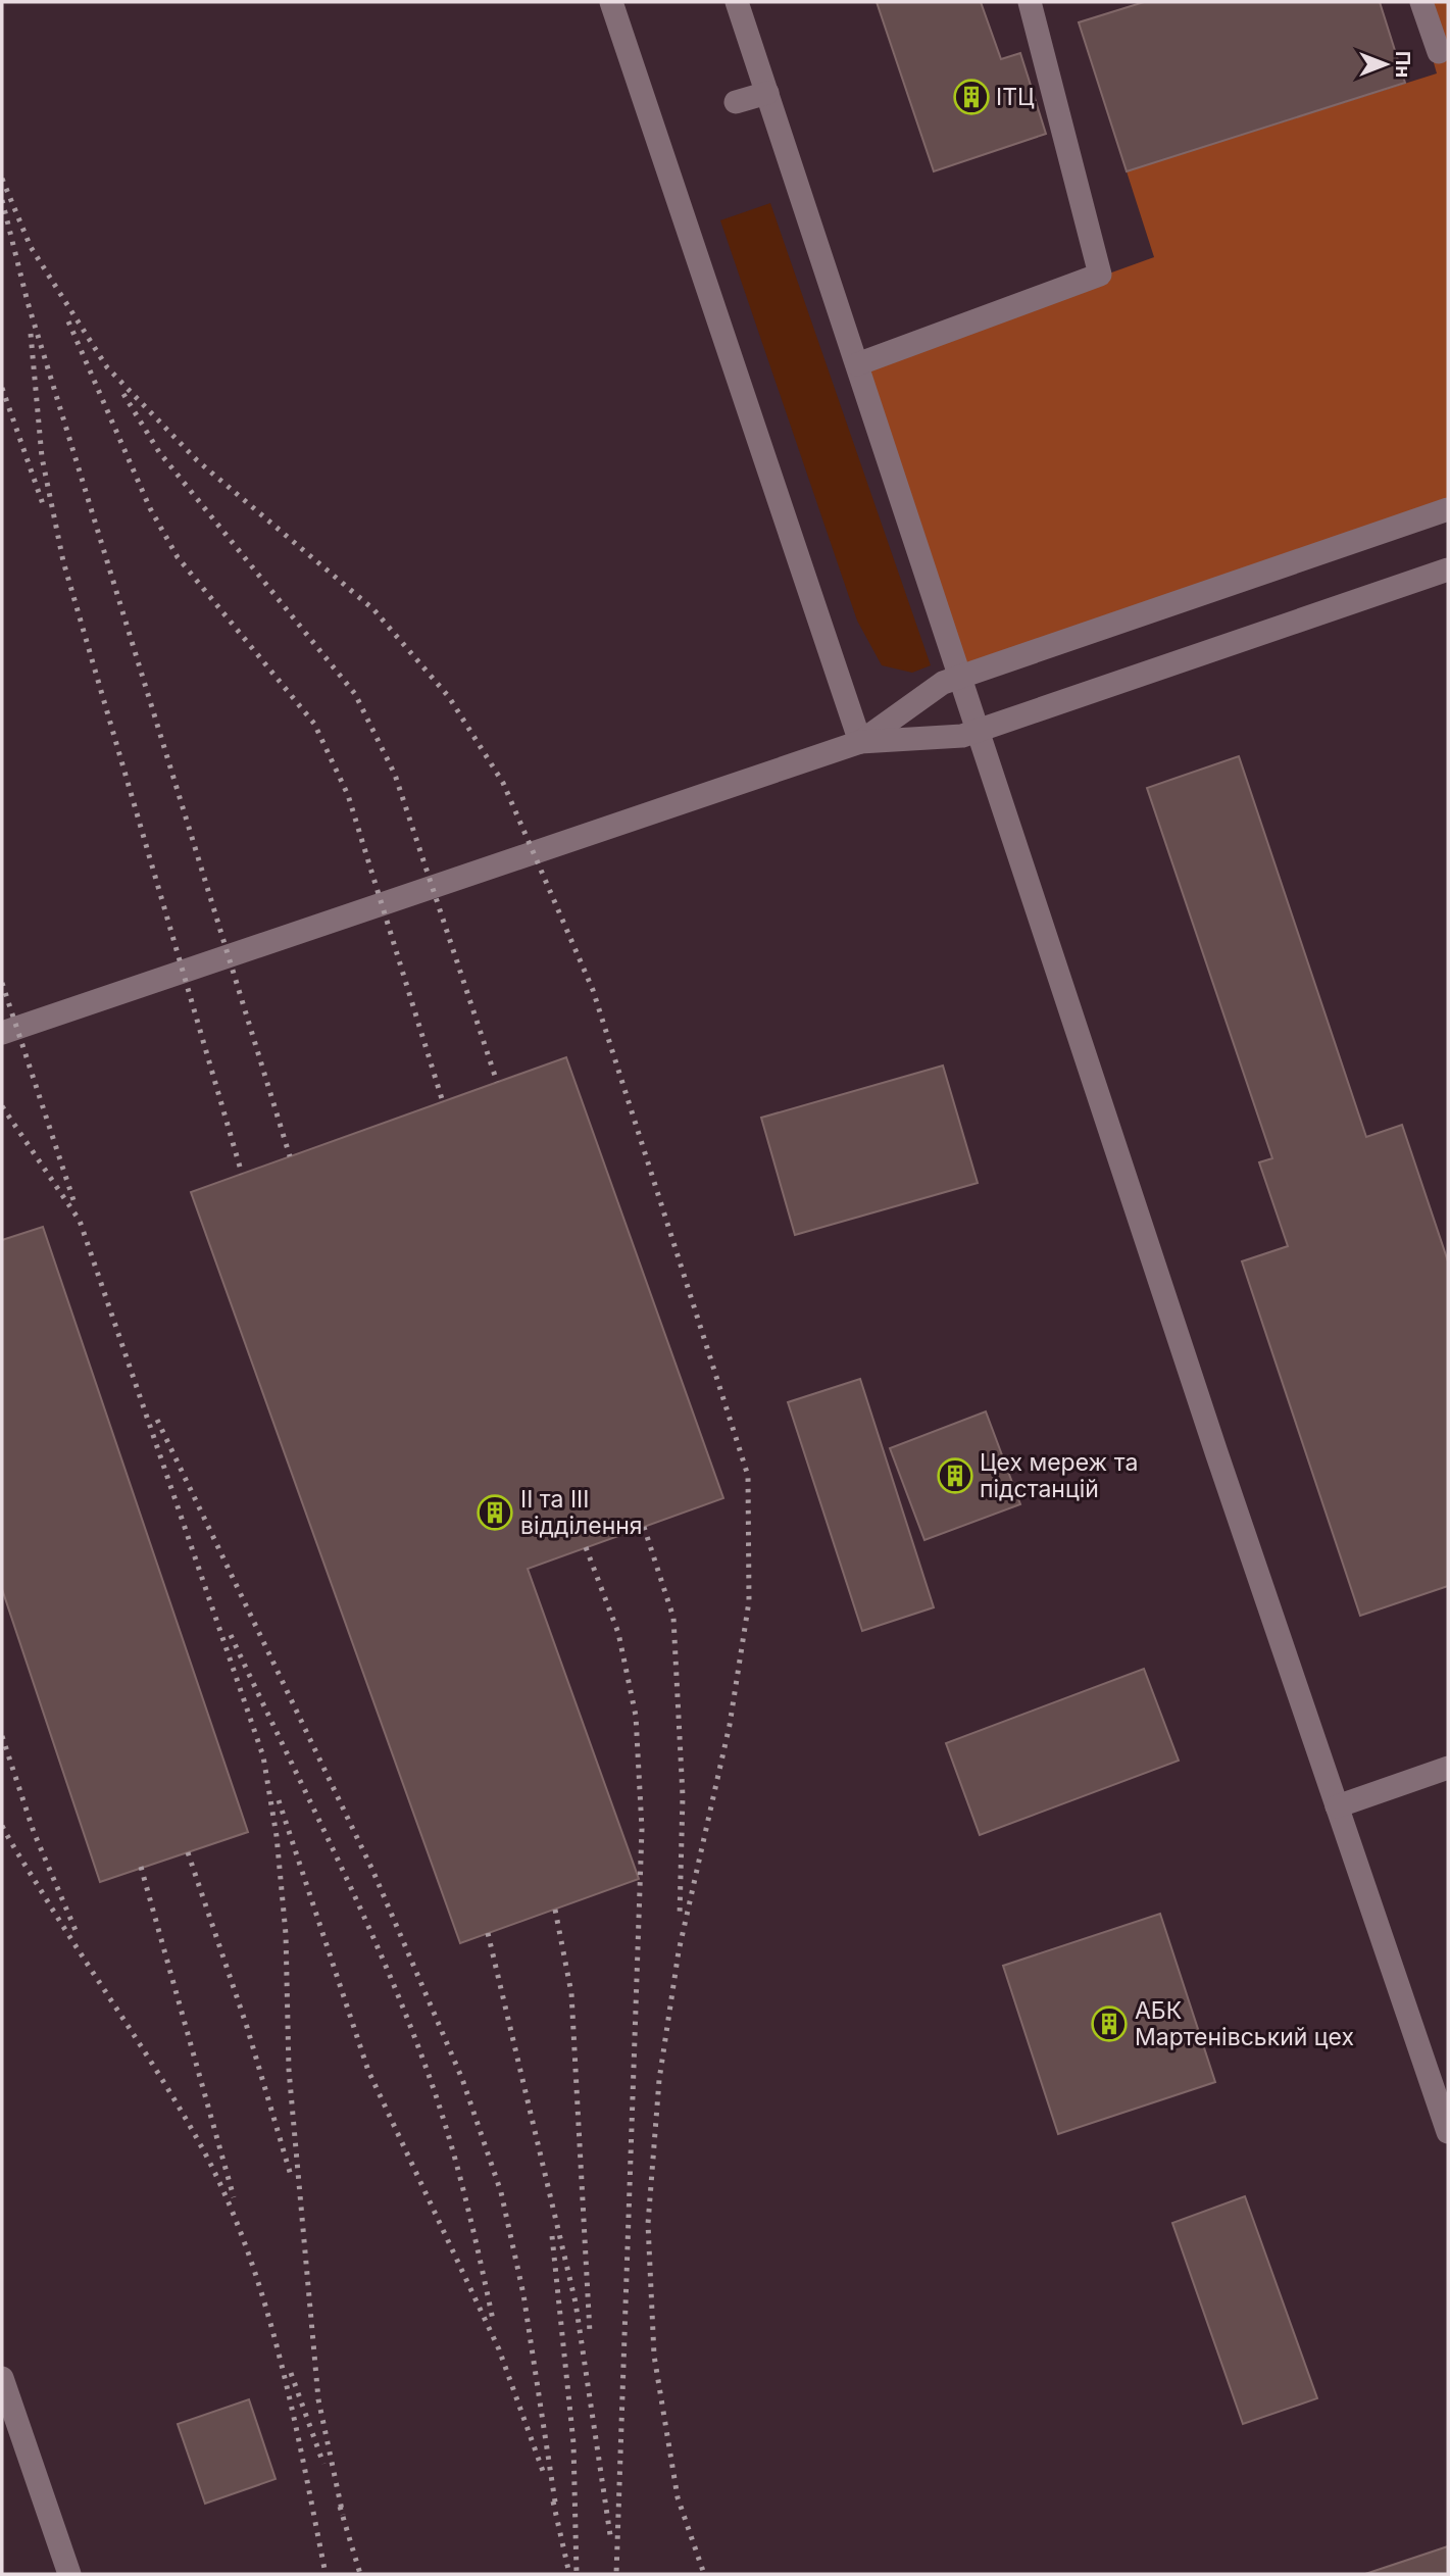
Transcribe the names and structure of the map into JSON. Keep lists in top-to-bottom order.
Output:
{
  "places": {
    "building": [
      "ІТЦ",
      "Цех мереж та підстанцій",
      "II та III відділення",
      "АБК Мартенівський цех"
    ]
  },
  "north": "right"
}
